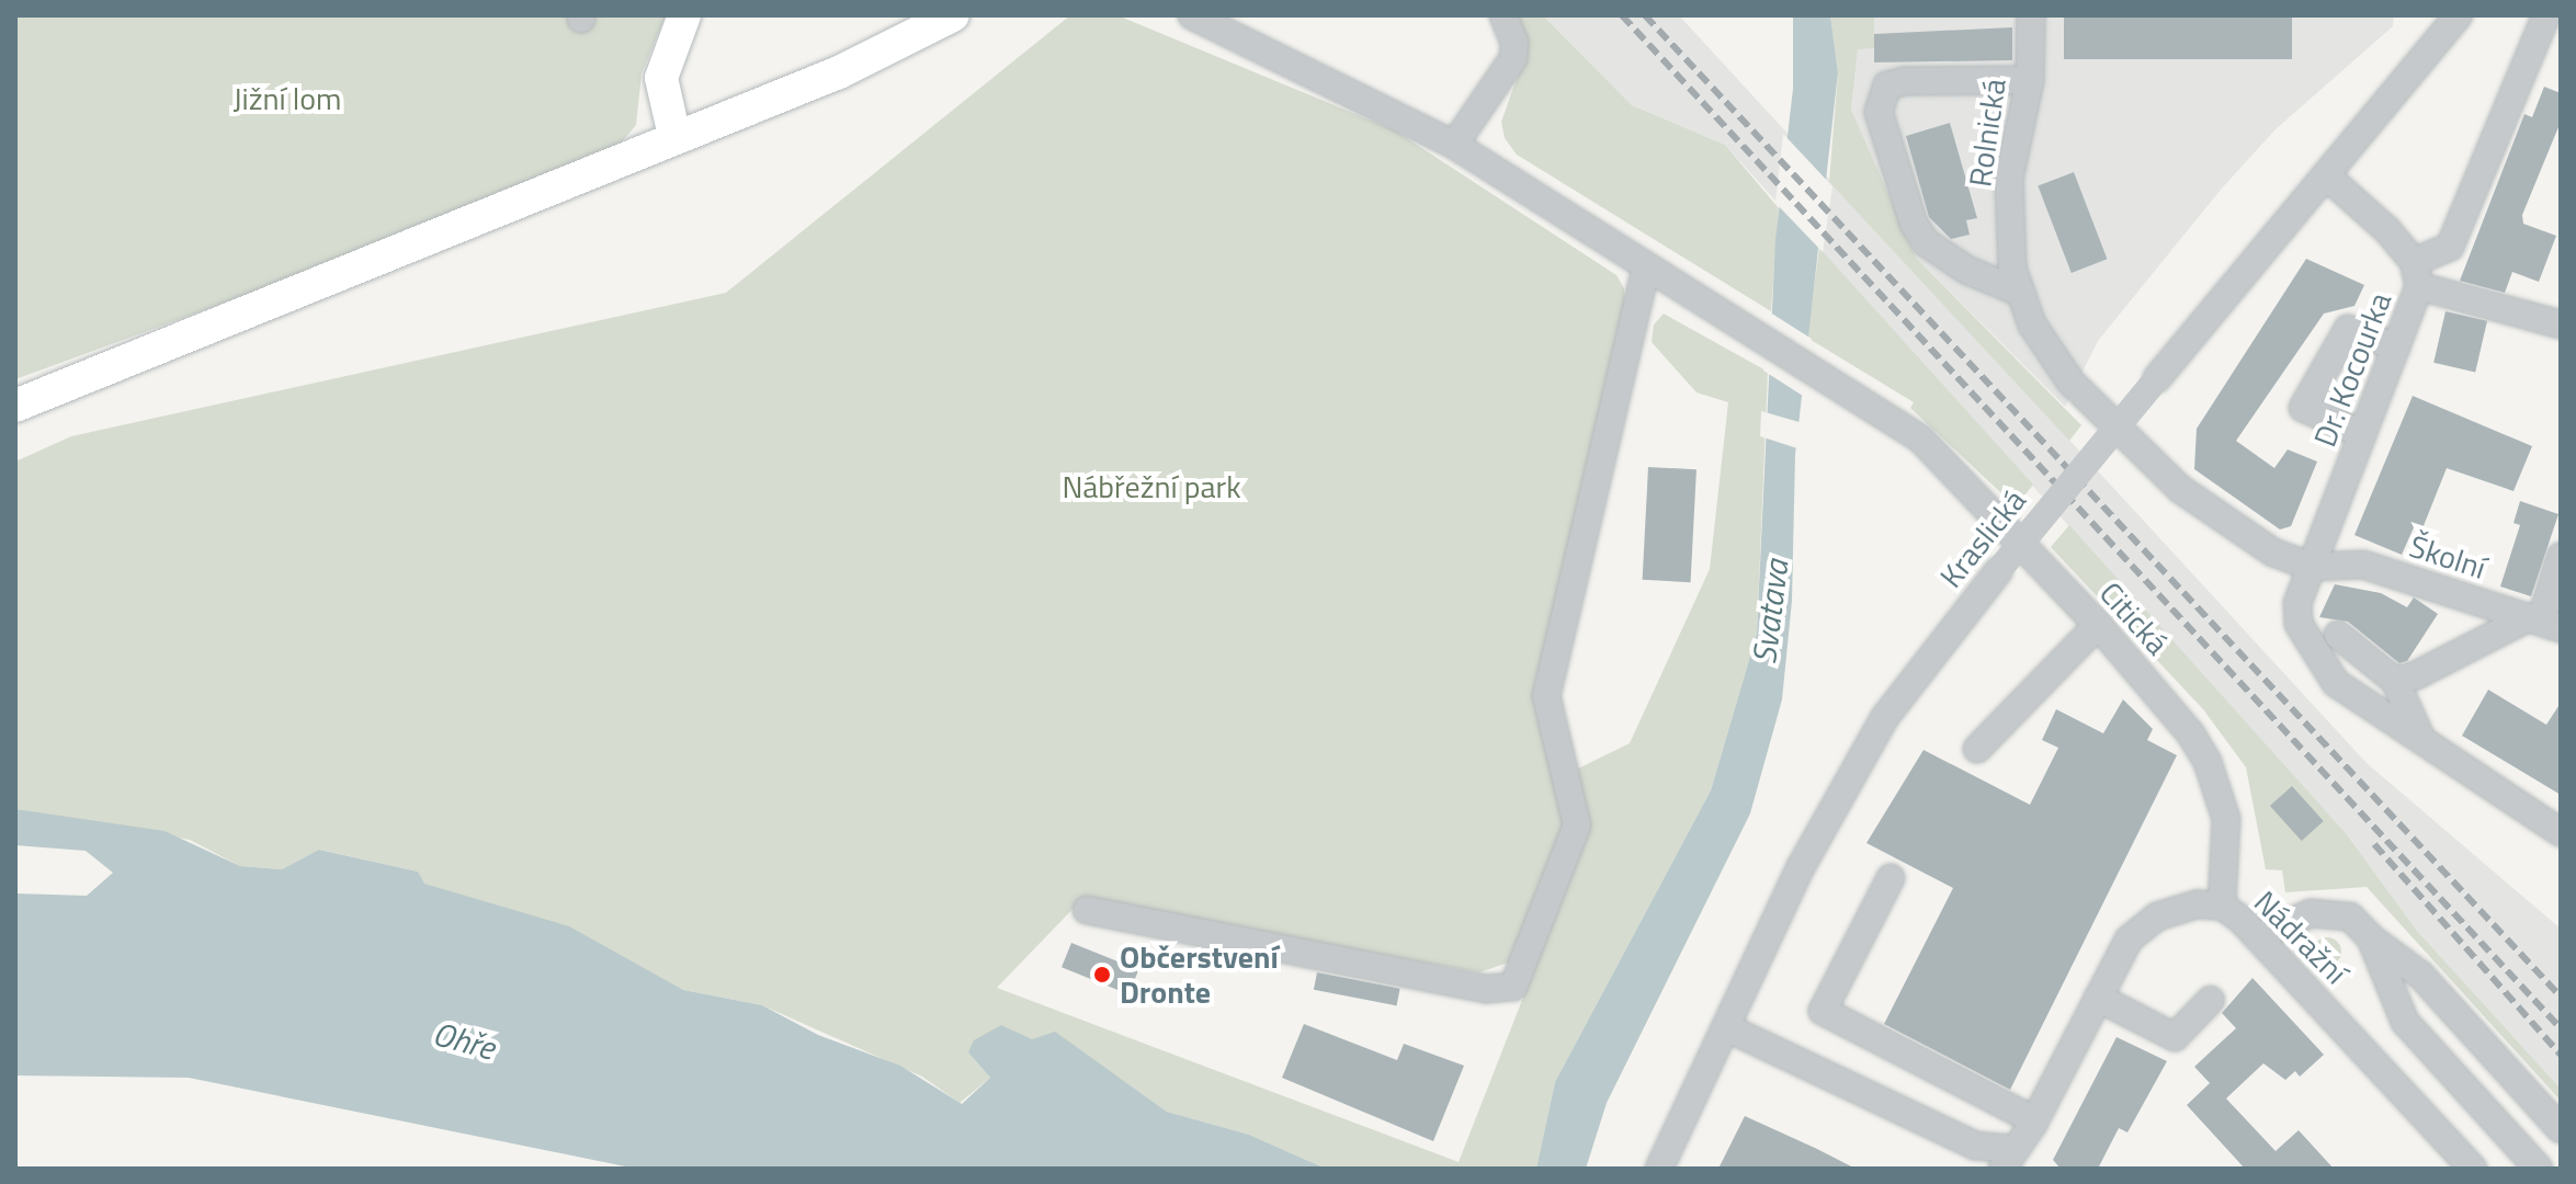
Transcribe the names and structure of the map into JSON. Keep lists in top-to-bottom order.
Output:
{
  "streets": {
    "street": [
      "Rolnická",
      "Dr. Kocourka",
      "Kraslická",
      "Školní",
      "Citická",
      "Nádražní"
    ]
  },
  "crossings": [
    ["Rolnická", "Dr. Kocourka"],
    ["Rolnická", "Školní"],
    ["Dr. Kocourka", "Kraslická"],
    ["Dr. Kocourka", "Školní"],
    ["Citická", "Nádražní"]
  ],
  "water": ["Svatava", "Ohře"],
  "parks": ["Jižní lom", "Nábřežní park"],
  "places": ["Občerstvení Dronte"]
}
